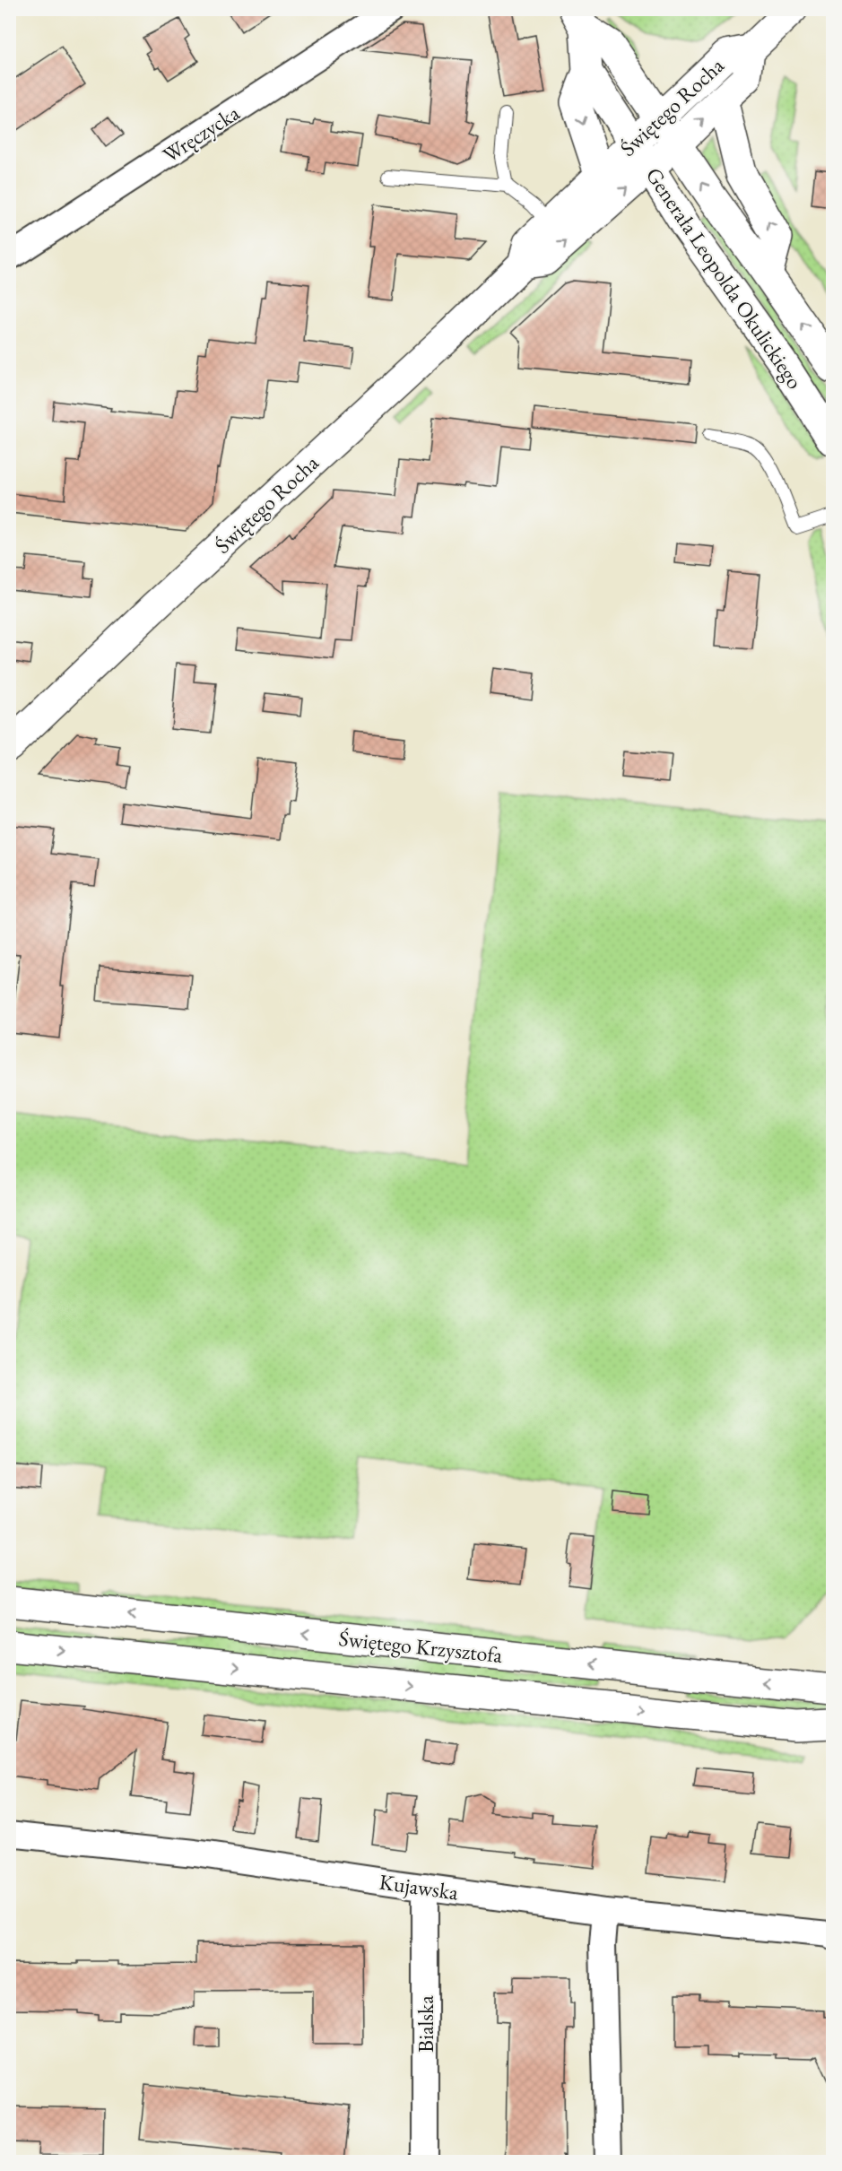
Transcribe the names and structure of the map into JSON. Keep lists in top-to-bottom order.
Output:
{
  "streets": {
    "main road": ["Świętego Rocha", "Generała Leopolda Okulickiego", "Świętego Krzysztofa"],
    "street": ["Wręczycka", "Kujawska", "Bialska"]
  },
  "crossings": [
    ["Świętego Rocha", "Generała Leopolda Okulickiego"],
    ["Kujawska", "Bialska"]
  ]
}
